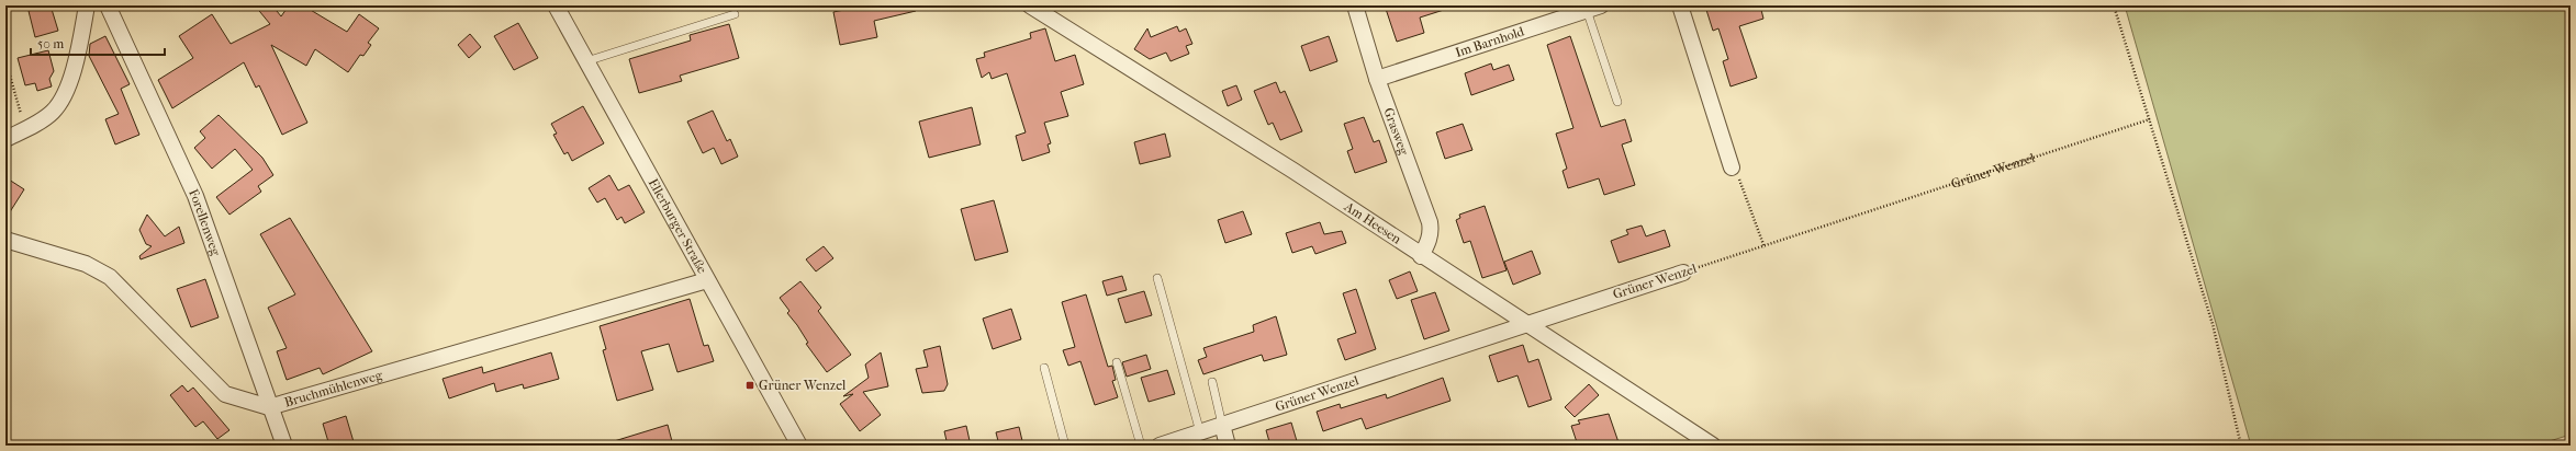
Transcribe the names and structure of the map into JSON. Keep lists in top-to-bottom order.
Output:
{
  "streets": {
    "street": [
      "Im Barnhold",
      "Grasweg",
      "Grüner Wenzel",
      "Forellenweg",
      "Am Heesen",
      "Ellerburger Straße",
      "Bruchmühlenweg"
    ]
  },
  "crossings": [
    ["Im Barnhold", "Grasweg"],
    ["Grasweg", "Am Heesen"],
    ["Grüner Wenzel", "Am Heesen"],
    ["Forellenweg", "Bruchmühlenweg"],
    ["Ellerburger Straße", "Bruchmühlenweg"]
  ],
  "places": {
    "transit": ["Grüner Wenzel"]
  },
  "scale_bar": "50 m"
}
